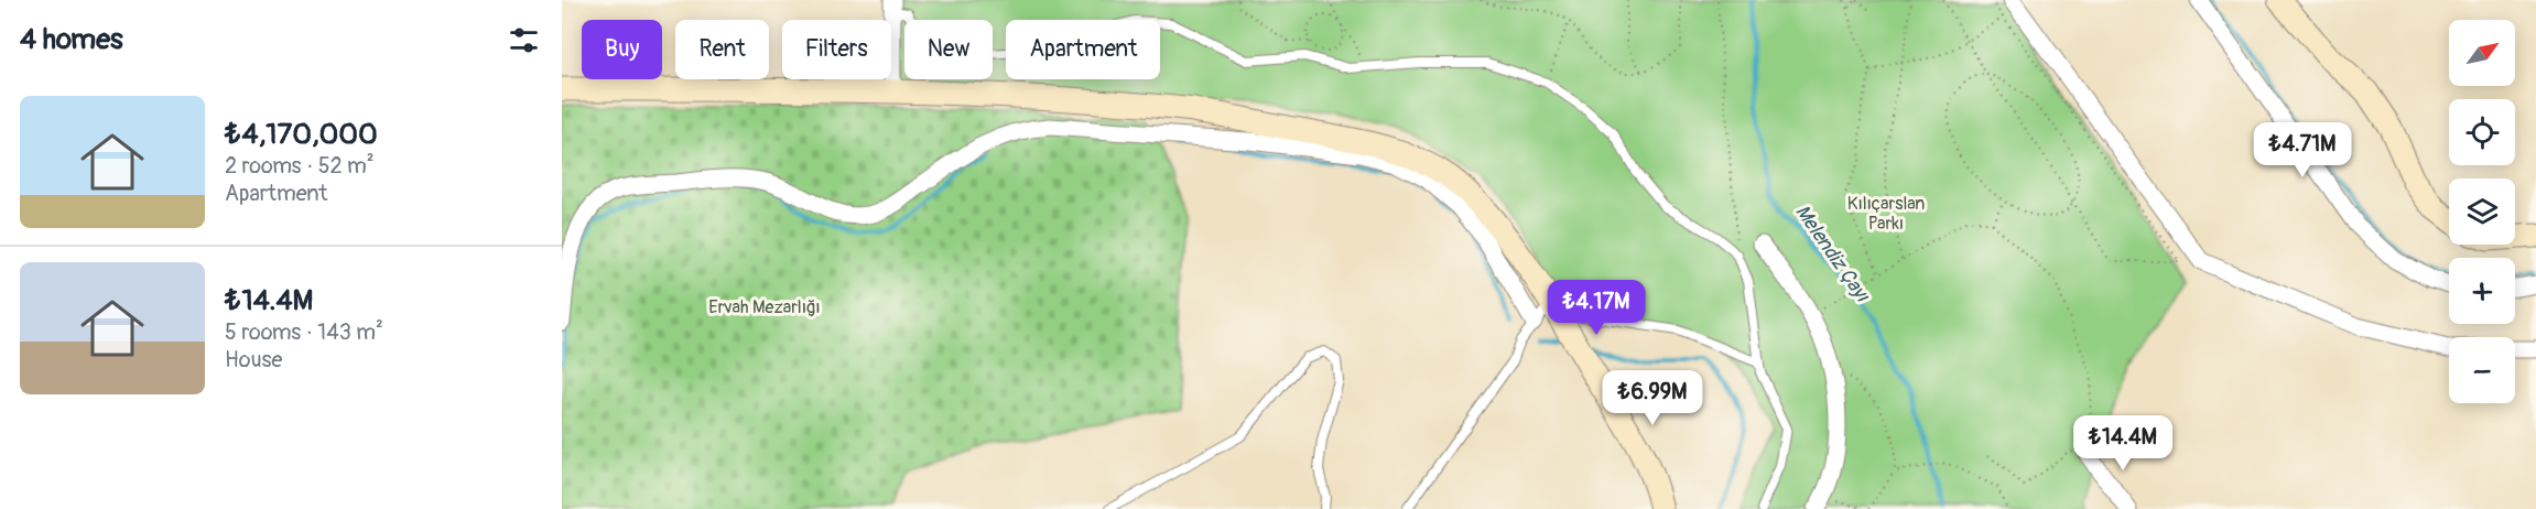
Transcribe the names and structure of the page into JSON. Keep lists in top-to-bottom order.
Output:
{
  "water": ["Melendiz Çayı"],
  "parks": ["Kılıçarslan Parkı", "Ervah Mezarlığı"],
  "north": "top right",
  "page": {
    "heading": "4 homes",
    "map_buttons": ["+", "−"],
    "chip": [
      "Buy",
      "Rent",
      "Filters",
      "New",
      "Apartment"
    ],
    "list": [
      {
        "name": "₺4,170,000",
        "note": "2 rooms · 52 m² · Apartment"
      },
      {
        "name": "₺14.4M",
        "note": "5 rooms · 143 m² · House"
      }
    ],
    "price": [
      "₺4.71M",
      "₺4.17M",
      "₺6.99M",
      "₺14.4M"
    ]
  }
}
